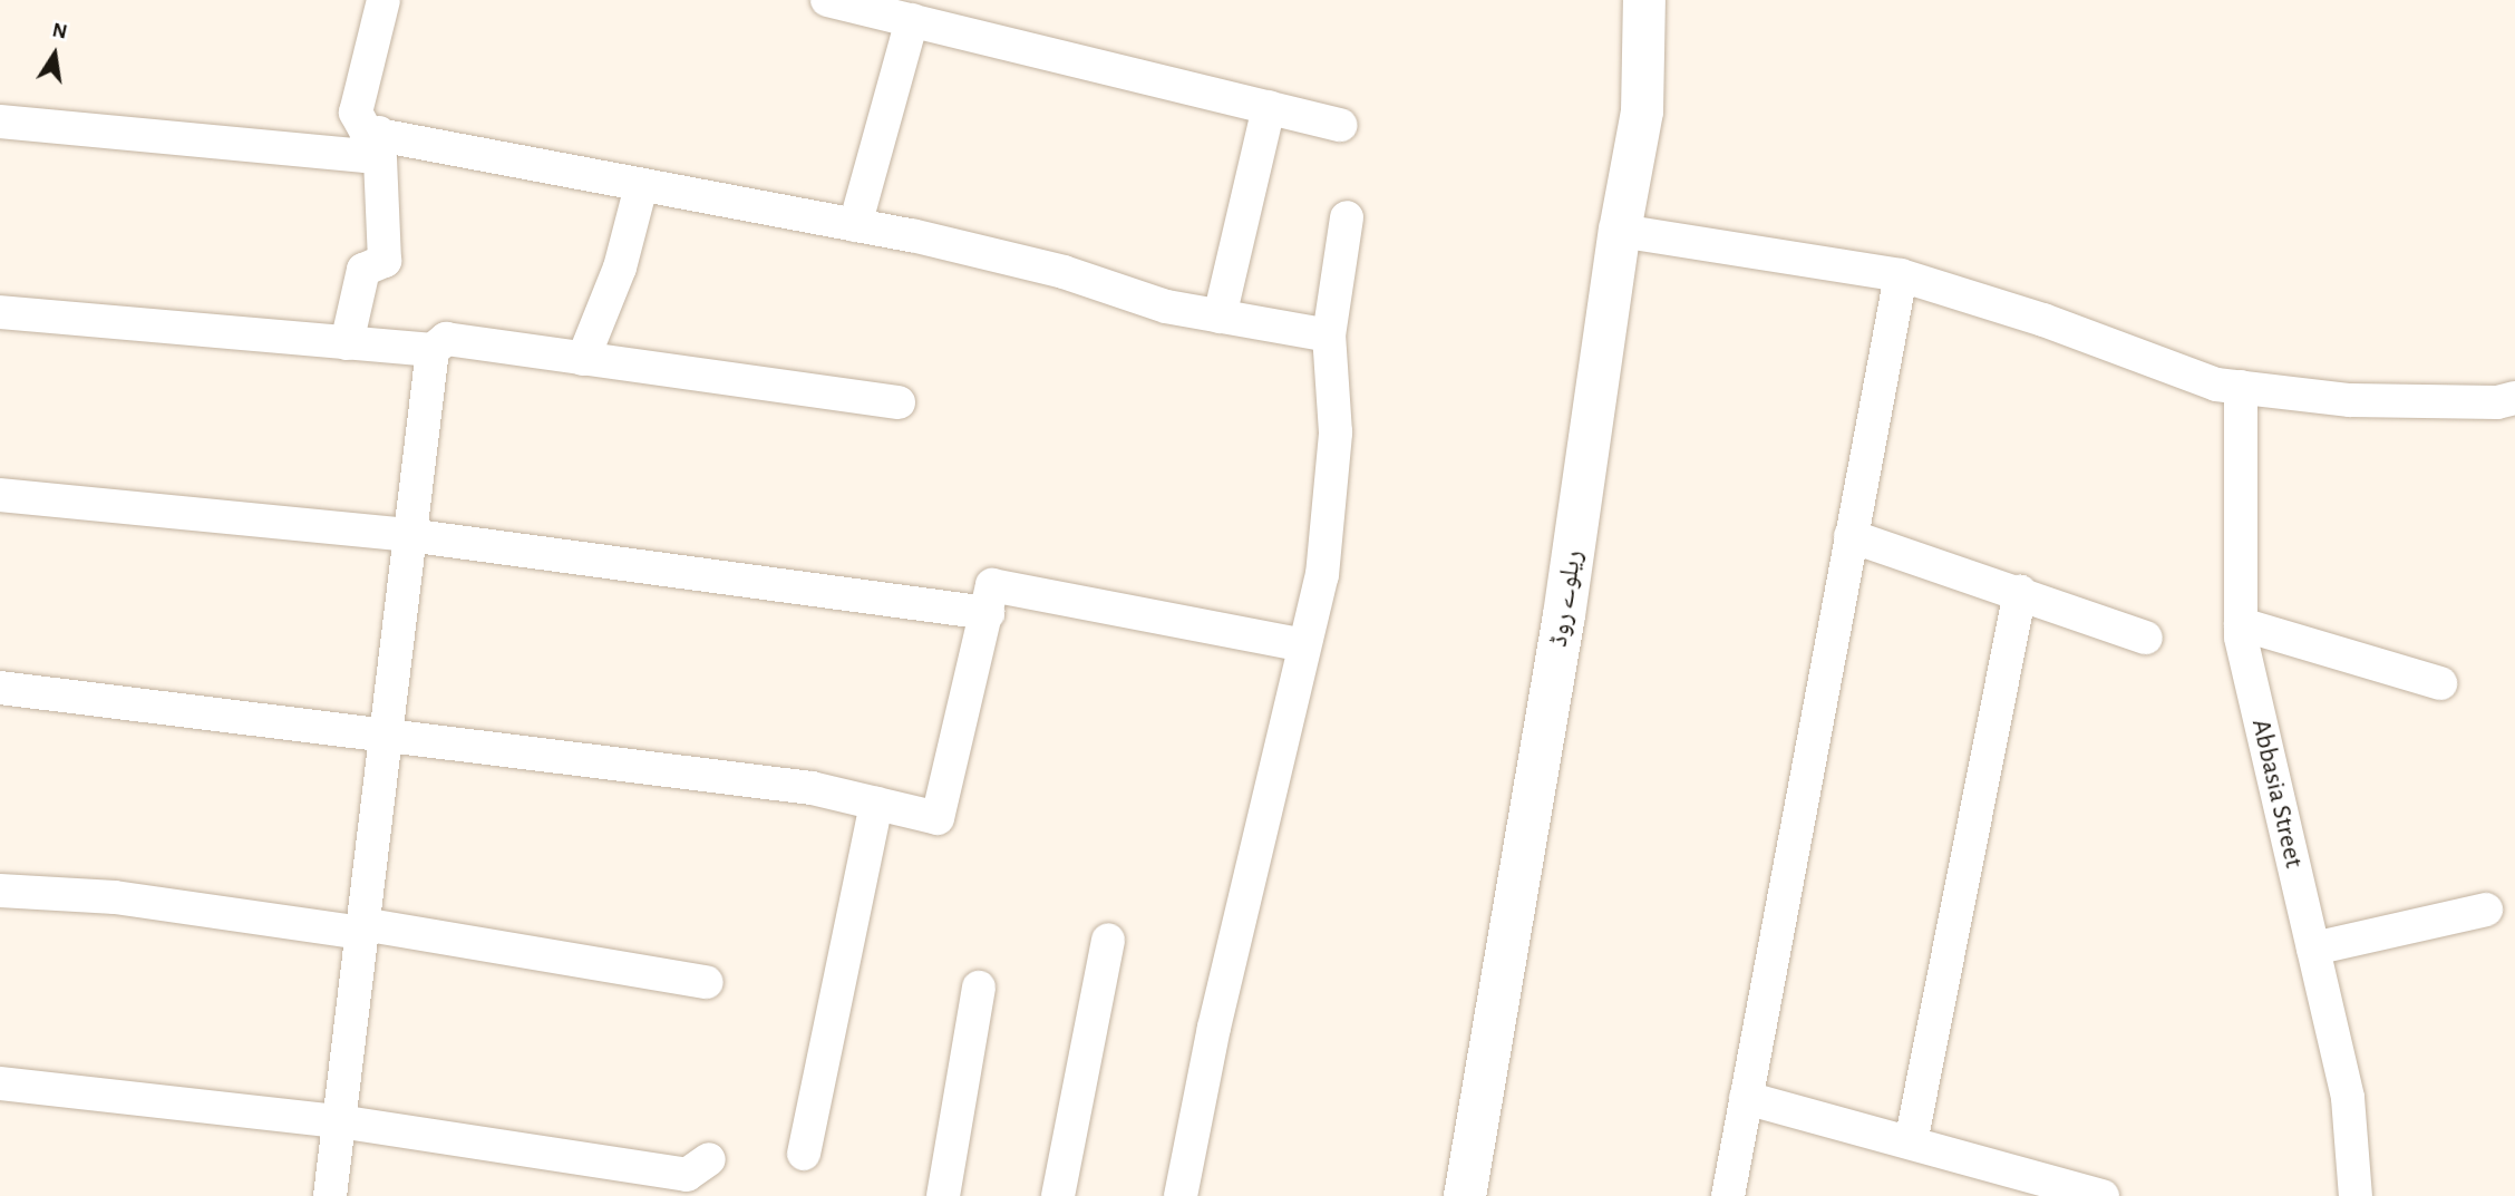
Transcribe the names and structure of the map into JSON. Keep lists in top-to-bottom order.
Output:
{
  "streets": {
    "main road": ["ریلوے روڈ"],
    "street": ["Abbasia Street"]
  },
  "north": "top"
}
